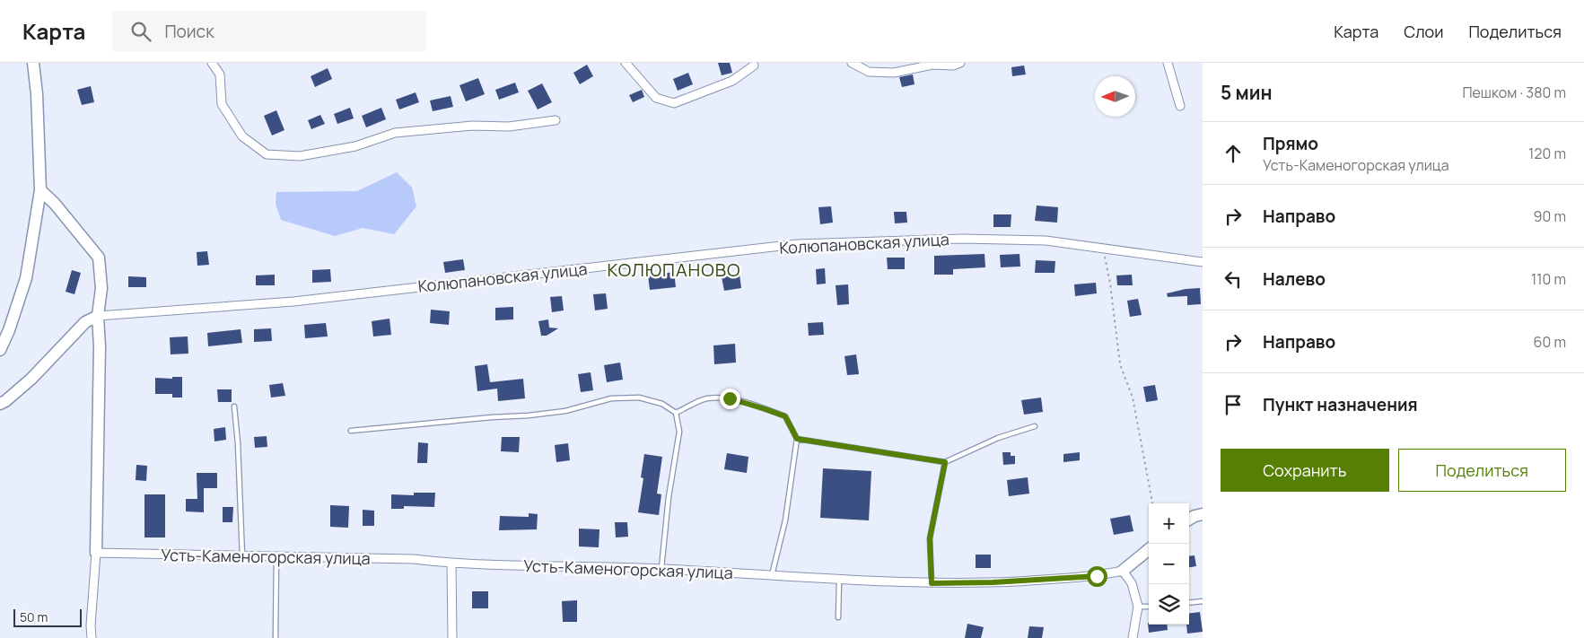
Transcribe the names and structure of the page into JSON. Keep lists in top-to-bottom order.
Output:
{
  "streets": {
    "street": ["Колюпановская улица", "Усть-Каменогорская улица"]
  },
  "districts": ["КОЛЮПАНОВО"],
  "scale_bar": "50 m",
  "north": "left",
  "page": {
    "header": "Карта",
    "search": "Поиск",
    "nav": ["Карта", "Слои", "Поделиться"],
    "heading": ["5 мин", "Пешком · 380 m"],
    "list": [
      ["Прямо", "Усть-Каменогорская улица", "120 m"],
      ["Направо", "90 m"],
      ["Налево", "110 m"],
      ["Направо", "60 m"],
      "Пункт назначения"
    ],
    "buttons": ["Сохранить", "Поделиться"],
    "map_buttons": ["+", "−"],
    "scale": "50 m"
  }
}
